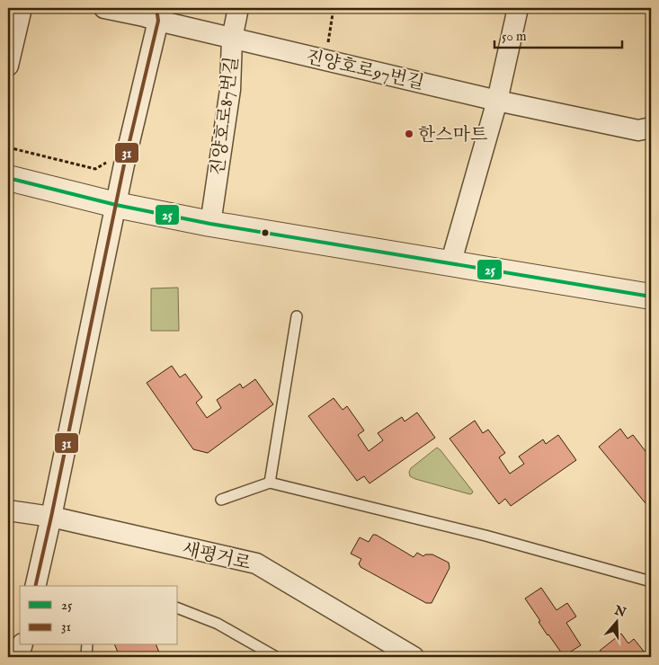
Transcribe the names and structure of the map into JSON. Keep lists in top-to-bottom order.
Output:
{
  "streets": {
    "street": ["진양호로97번길", "진양호로87번길", "새평거로"]
  },
  "crossings": [
    ["진양호로97번길", "진양호로87번길"]
  ],
  "places": ["한스마트"],
  "lines": ["transit line 31", "transit line 25"],
  "legend": ["25", "31"],
  "scale_bar": "50 m",
  "north": "top"
}
